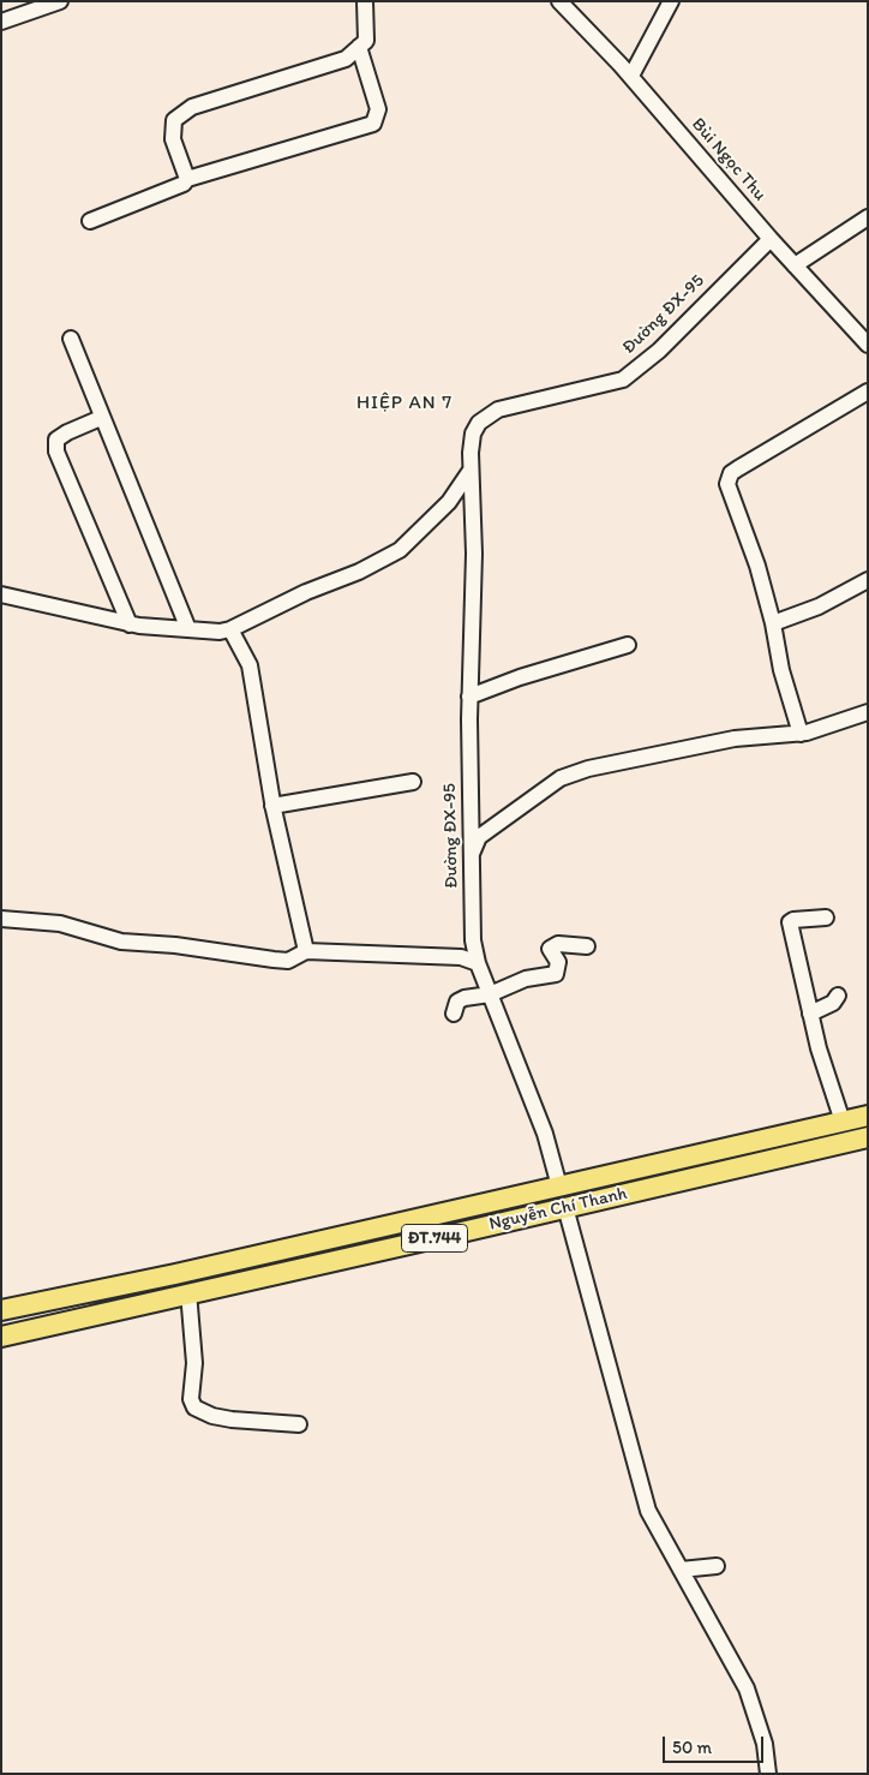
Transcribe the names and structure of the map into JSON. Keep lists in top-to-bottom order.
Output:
{
  "streets": {
    "main road": ["Nguyễn Chí Thanh", "ĐT.744"],
    "street": ["Bùi Ngọc Thu", "Đường ĐX-95"]
  },
  "crossings": [
    ["Bùi Ngọc Thu", "Đường ĐX-95"],
    ["Đường ĐX-95", "Nguyễn Chí Thanh"]
  ],
  "districts": ["HIỆP AN 7"],
  "scale_bar": "50 m"
}
